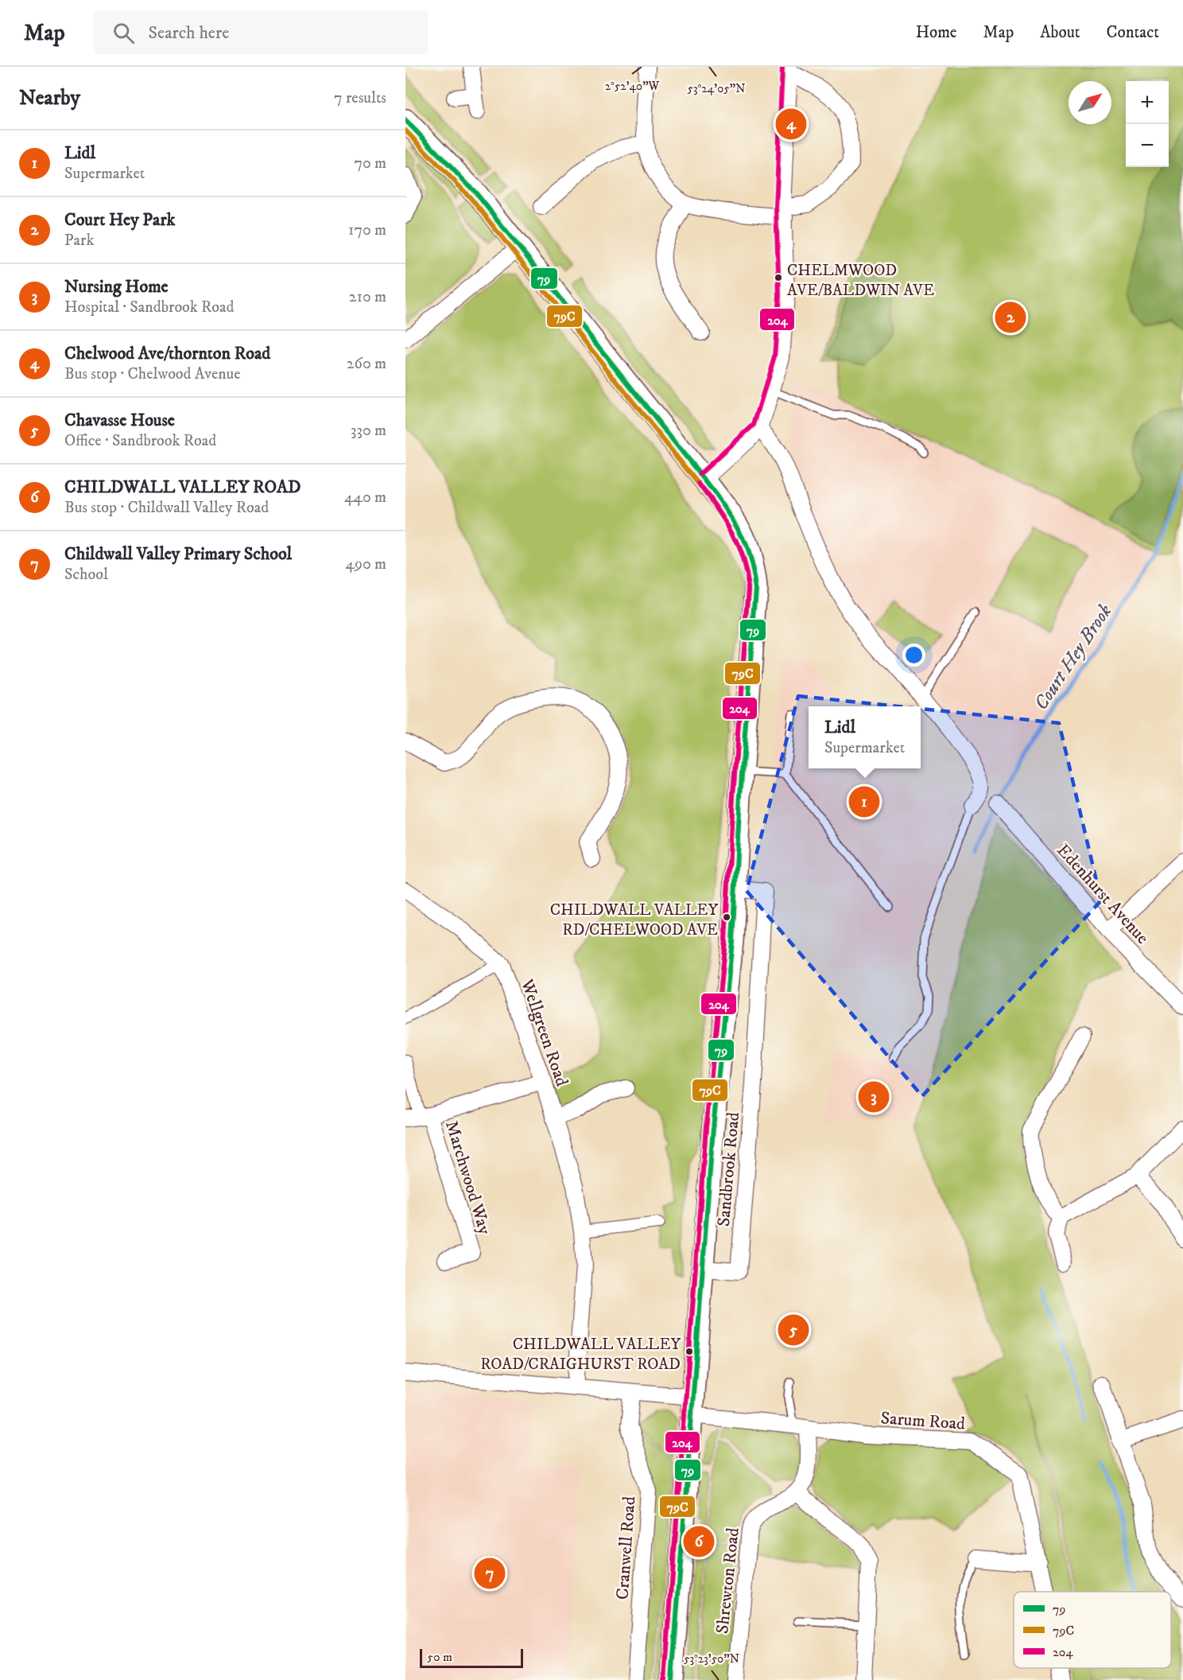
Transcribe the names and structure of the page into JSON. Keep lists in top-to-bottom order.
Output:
{
  "streets": {
    "street": [
      "Edenhurst Avenue",
      "Wellgreen Road",
      "Sandbrook Road",
      "Marchwood Way",
      "Sarum Road",
      "Cranwell Road",
      "Shrewton Road"
    ]
  },
  "crossings": [
    ["Wellgreen Road", "Sarum Road"],
    ["Sarum Road", "Cranwell Road"]
  ],
  "water": ["Court Hey Brook"],
  "places": ["CHELMWOOD AVE/BALDWIN AVE", "CHILDWALL VALLEY RD/CHELWOOD AVE", "CHILDWALL VALLEY ROAD/CRAIGHURST ROAD"],
  "lines": ["transit line 204", "transit line 79", "transit line 79C"],
  "legend": ["79", "79C", "204"],
  "scale_bar": "50 m",
  "north": "top right",
  "page": {
    "header": "Map",
    "search": "Search here",
    "nav": [
      "Home",
      "Map",
      "About",
      "Contact"
    ],
    "heading": ["Nearby", "7 results"],
    "map_buttons": ["+", "−"],
    "pins": [
      "4",
      "2",
      "1",
      "3",
      "5",
      "6",
      "7"
    ],
    "list": [
      {
        "mark": "1",
        "name": "Lidl",
        "note": "Supermarket",
        "value": "70 m"
      },
      {
        "mark": "2",
        "name": "Court Hey Park",
        "note": "Park",
        "value": "170 m"
      },
      {
        "mark": "3",
        "name": "Nursing Home",
        "note": "Hospital · Sandbrook Road",
        "value": "210 m"
      },
      {
        "mark": "4",
        "name": "Chelwood Ave/thornton Road",
        "note": "Bus stop · Chelwood Avenue",
        "value": "260 m"
      },
      {
        "mark": "5",
        "name": "Chavasse House",
        "note": "Office · Sandbrook Road",
        "value": "330 m"
      },
      {
        "mark": "6",
        "name": "CHILDWALL VALLEY ROAD",
        "note": "Bus stop · Childwall Valley Road",
        "value": "440 m"
      },
      {
        "mark": "7",
        "name": "Childwall Valley Primary School",
        "note": "School",
        "value": "490 m"
      }
    ],
    "popup": ["Lidl", "Supermarket"],
    "scale": "50 m"
  },
  "coordinates": ["2°52'40\"W", "53°24'05\"N", "53°23'50\"N"]
}
